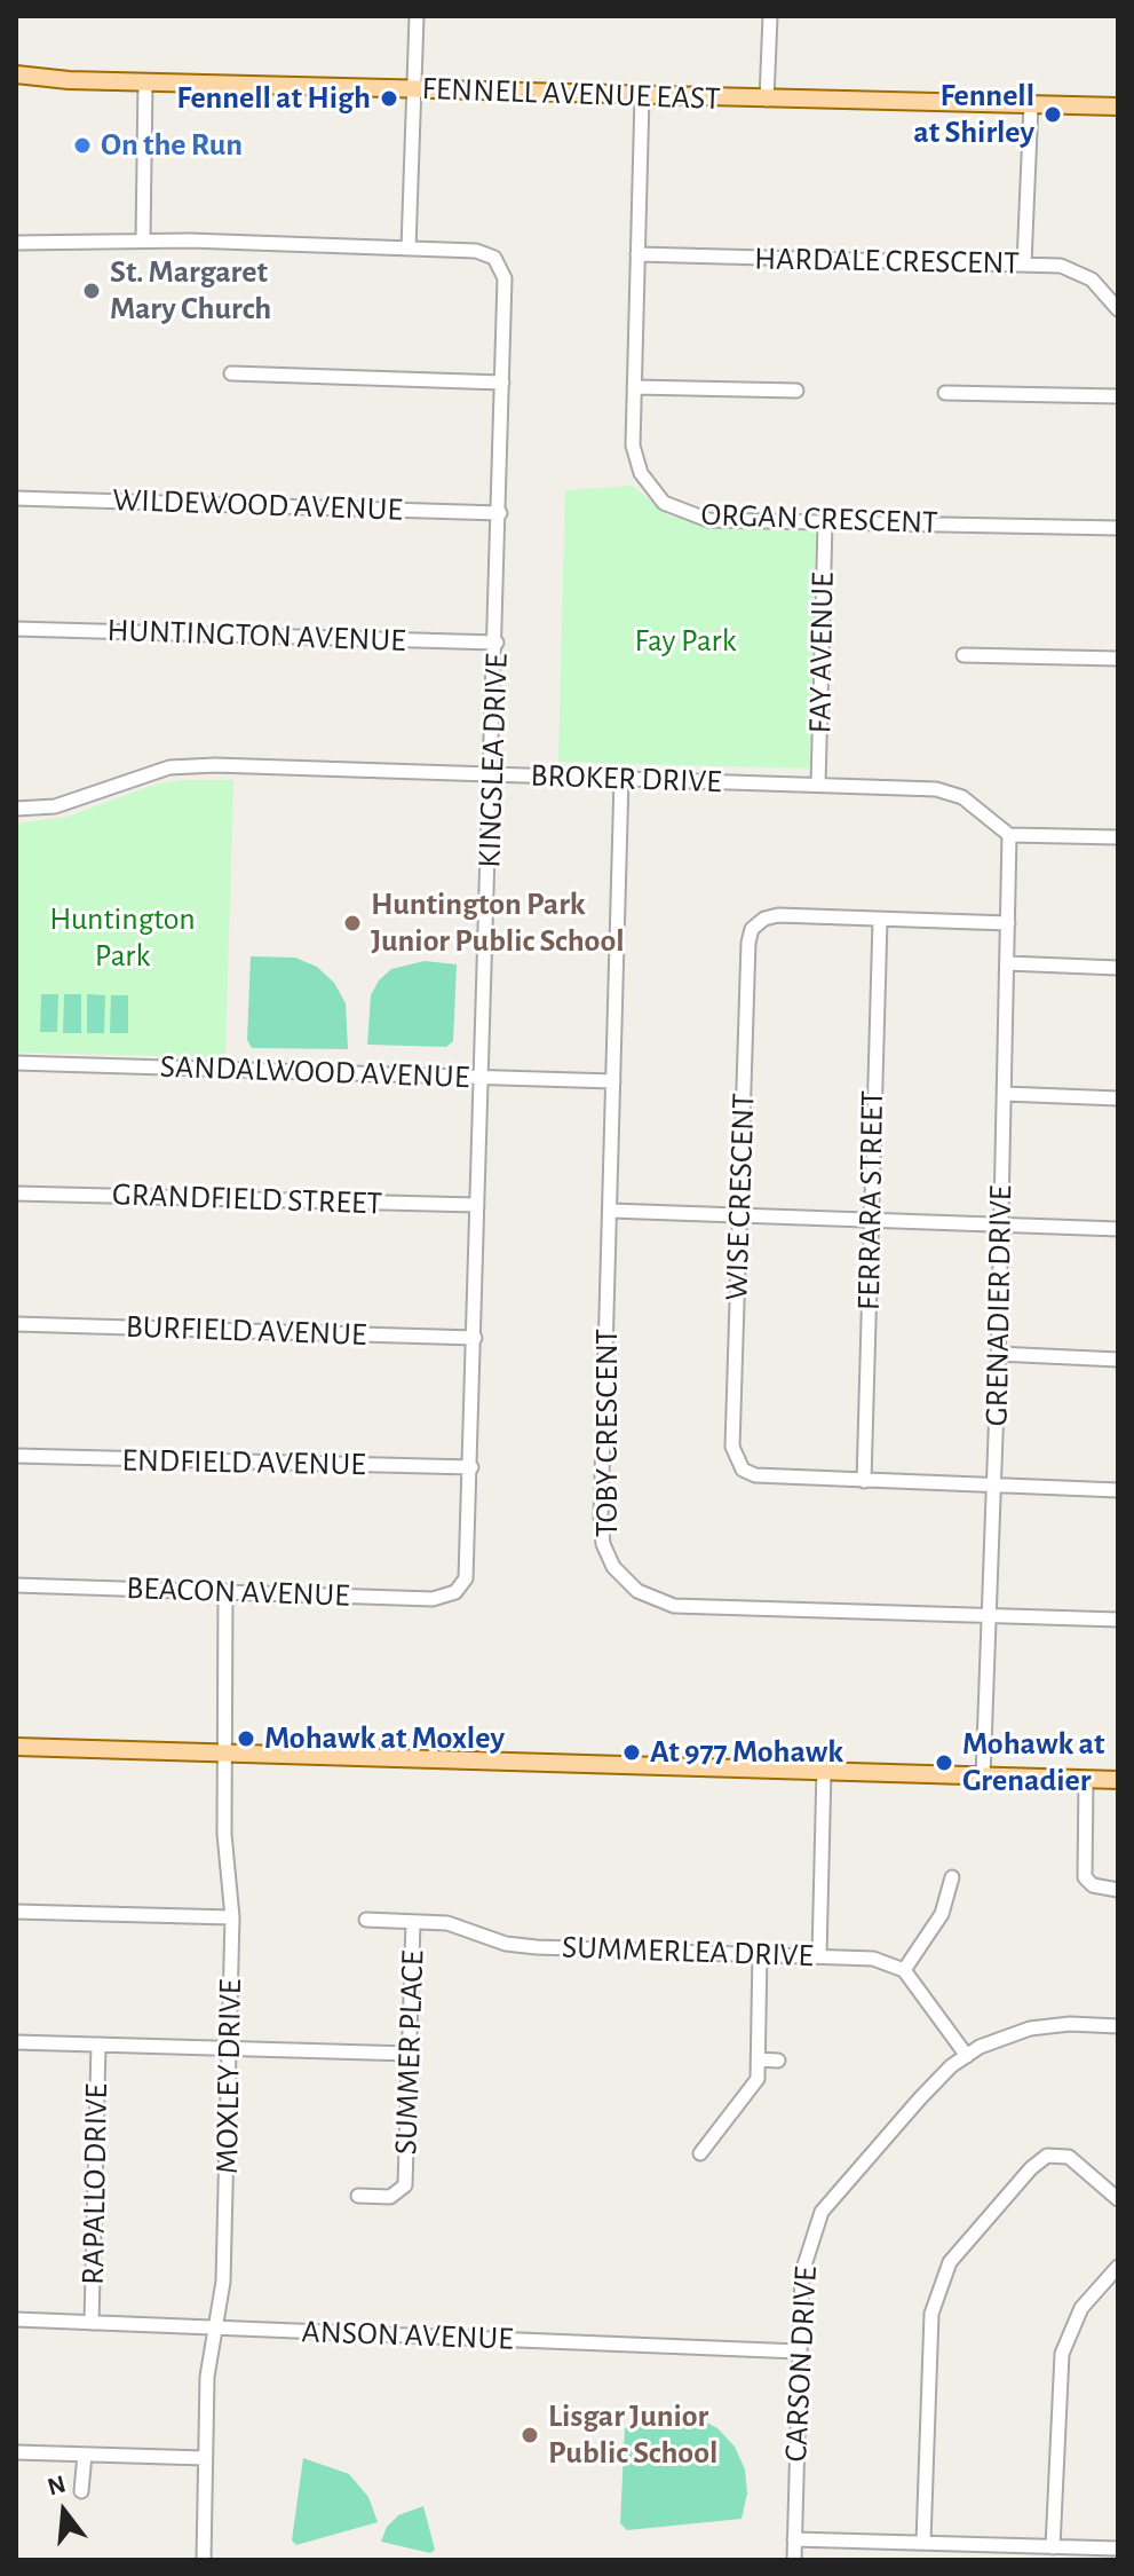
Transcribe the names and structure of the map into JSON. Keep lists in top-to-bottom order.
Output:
{
  "streets": {
    "main road": ["FENNELL AVENUE EAST"],
    "street": [
      "HARDALE CRESCENT",
      "WILDEWOOD AVENUE",
      "ORGAN CRESCENT",
      "HUNTINGTON AVENUE",
      "FAY AVENUE",
      "KINGSLEA DRIVE",
      "BROKER DRIVE",
      "SANDALWOOD AVENUE",
      "WISE CRESCENT",
      "GRANDFIELD STREET",
      "FERRARA STREET",
      "GRENADIER DRIVE",
      "BURFIELD AVENUE",
      "TOBY CRESCENT",
      "ENDFIELD AVENUE",
      "BEACON AVENUE",
      "SUMMERLEA DRIVE",
      "SUMMER PLACE",
      "MOXLEY DRIVE",
      "RAPALLO DRIVE",
      "ANSON AVENUE",
      "CARSON DRIVE"
    ]
  },
  "crossings": [
    ["FENNELL AVENUE EAST", "ORGAN CRESCENT"],
    ["HARDALE CRESCENT", "ORGAN CRESCENT"],
    ["WILDEWOOD AVENUE", "KINGSLEA DRIVE"],
    ["ORGAN CRESCENT", "FAY AVENUE"],
    ["HUNTINGTON AVENUE", "KINGSLEA DRIVE"],
    ["FAY AVENUE", "BROKER DRIVE"],
    ["KINGSLEA DRIVE", "BROKER DRIVE"],
    ["KINGSLEA DRIVE", "SANDALWOOD AVENUE"],
    ["KINGSLEA DRIVE", "GRANDFIELD STREET"],
    ["KINGSLEA DRIVE", "BURFIELD AVENUE"],
    ["KINGSLEA DRIVE", "ENDFIELD AVENUE"],
    ["KINGSLEA DRIVE", "BEACON AVENUE"],
    ["BROKER DRIVE", "GRENADIER DRIVE"],
    ["BROKER DRIVE", "TOBY CRESCENT"],
    ["SANDALWOOD AVENUE", "TOBY CRESCENT"],
    ["WISE CRESCENT", "FERRARA STREET"],
    ["WISE CRESCENT", "GRENADIER DRIVE"],
    ["GRENADIER DRIVE", "TOBY CRESCENT"],
    ["BEACON AVENUE", "MOXLEY DRIVE"],
    ["SUMMERLEA DRIVE", "SUMMER PLACE"],
    ["MOXLEY DRIVE", "ANSON AVENUE"],
    ["RAPALLO DRIVE", "ANSON AVENUE"],
    ["ANSON AVENUE", "CARSON DRIVE"]
  ],
  "parks": ["Fay Park", "Huntington Park"],
  "places": [
    "Fennell at High",
    "Fennell at Shirley",
    "On the Run",
    "St. Margaret Mary Church",
    "Huntington Park Junior Public School",
    "Mohawk at Moxley",
    "At 977 Mohawk",
    "Mohawk at Grenadier",
    "Lisgar Junior Public School"
  ],
  "north": "top"
}
